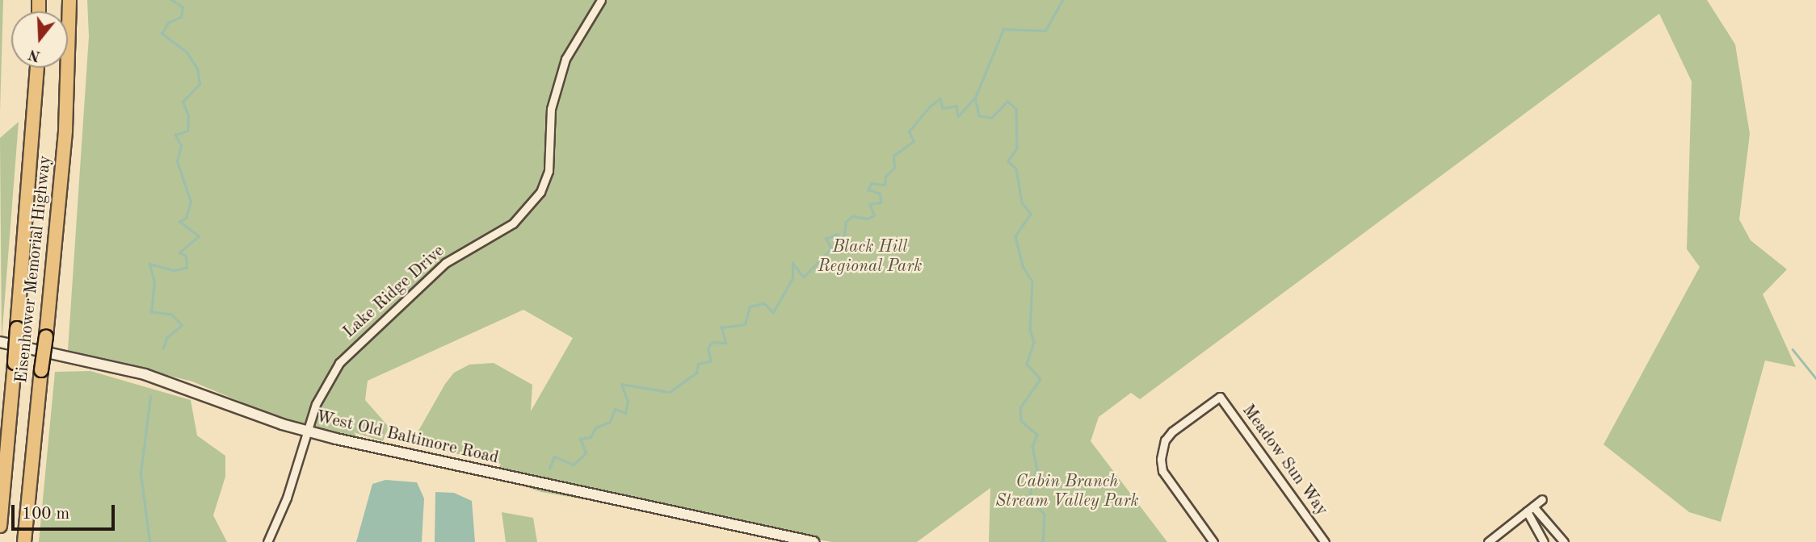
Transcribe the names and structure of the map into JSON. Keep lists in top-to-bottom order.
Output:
{
  "streets": {
    "highway": ["Eisenhower Memorial Highway"],
    "street": ["Lake Ridge Drive", "West Old Baltimore Road", "Meadow Sun Way"]
  },
  "crossings": [
    ["Lake Ridge Drive", "West Old Baltimore Road"]
  ],
  "parks": ["Black Hill Regional Park", "Cabin Branch Stream Valley Park"],
  "scale_bar": "100 m",
  "north": "bottom"
}
